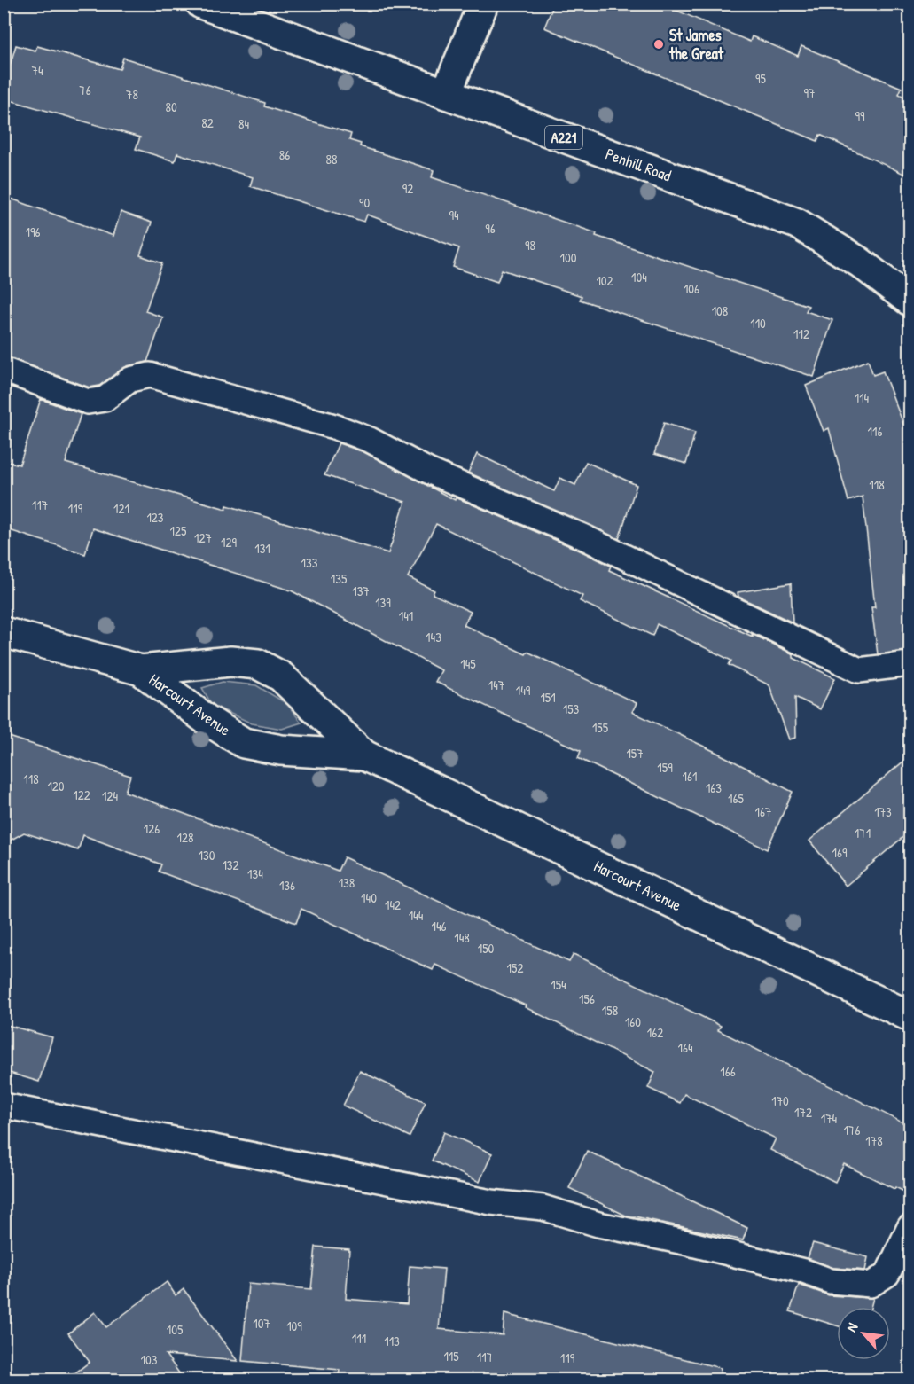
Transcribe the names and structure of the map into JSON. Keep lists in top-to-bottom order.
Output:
{
  "streets": {
    "street": ["A221", "Penhill Road", "Harcourt Avenue"]
  },
  "places": ["St James the Great"],
  "house_numbers": [
    "74",
    "95",
    "76",
    "97",
    "78",
    "80",
    "99",
    "82",
    "84",
    "86",
    "88",
    "92",
    "90",
    "94",
    "96",
    "196",
    "98",
    "100",
    "104",
    "102",
    "106",
    "108",
    "110",
    "112",
    "114",
    "116",
    "118",
    "117",
    "119",
    "121",
    "123",
    "125",
    "127",
    "129",
    "131",
    "133",
    "135",
    "137",
    "139",
    "141",
    "143",
    "145",
    "147",
    "149",
    "151",
    "153",
    "155",
    "157",
    "159",
    "161",
    "118",
    "120",
    "163",
    "122",
    "124",
    "165",
    "167",
    "173",
    "126",
    "171",
    "128",
    "169",
    "130",
    "132",
    "134",
    "138",
    "136",
    "140",
    "142",
    "144",
    "146",
    "148",
    "150",
    "152",
    "154",
    "156",
    "158",
    "160",
    "162",
    "164",
    "166",
    "170",
    "172",
    "174",
    "176",
    "178",
    "107",
    "109",
    "105",
    "111",
    "113",
    "115",
    "117",
    "119",
    "103"
  ],
  "north": "top left"
}
